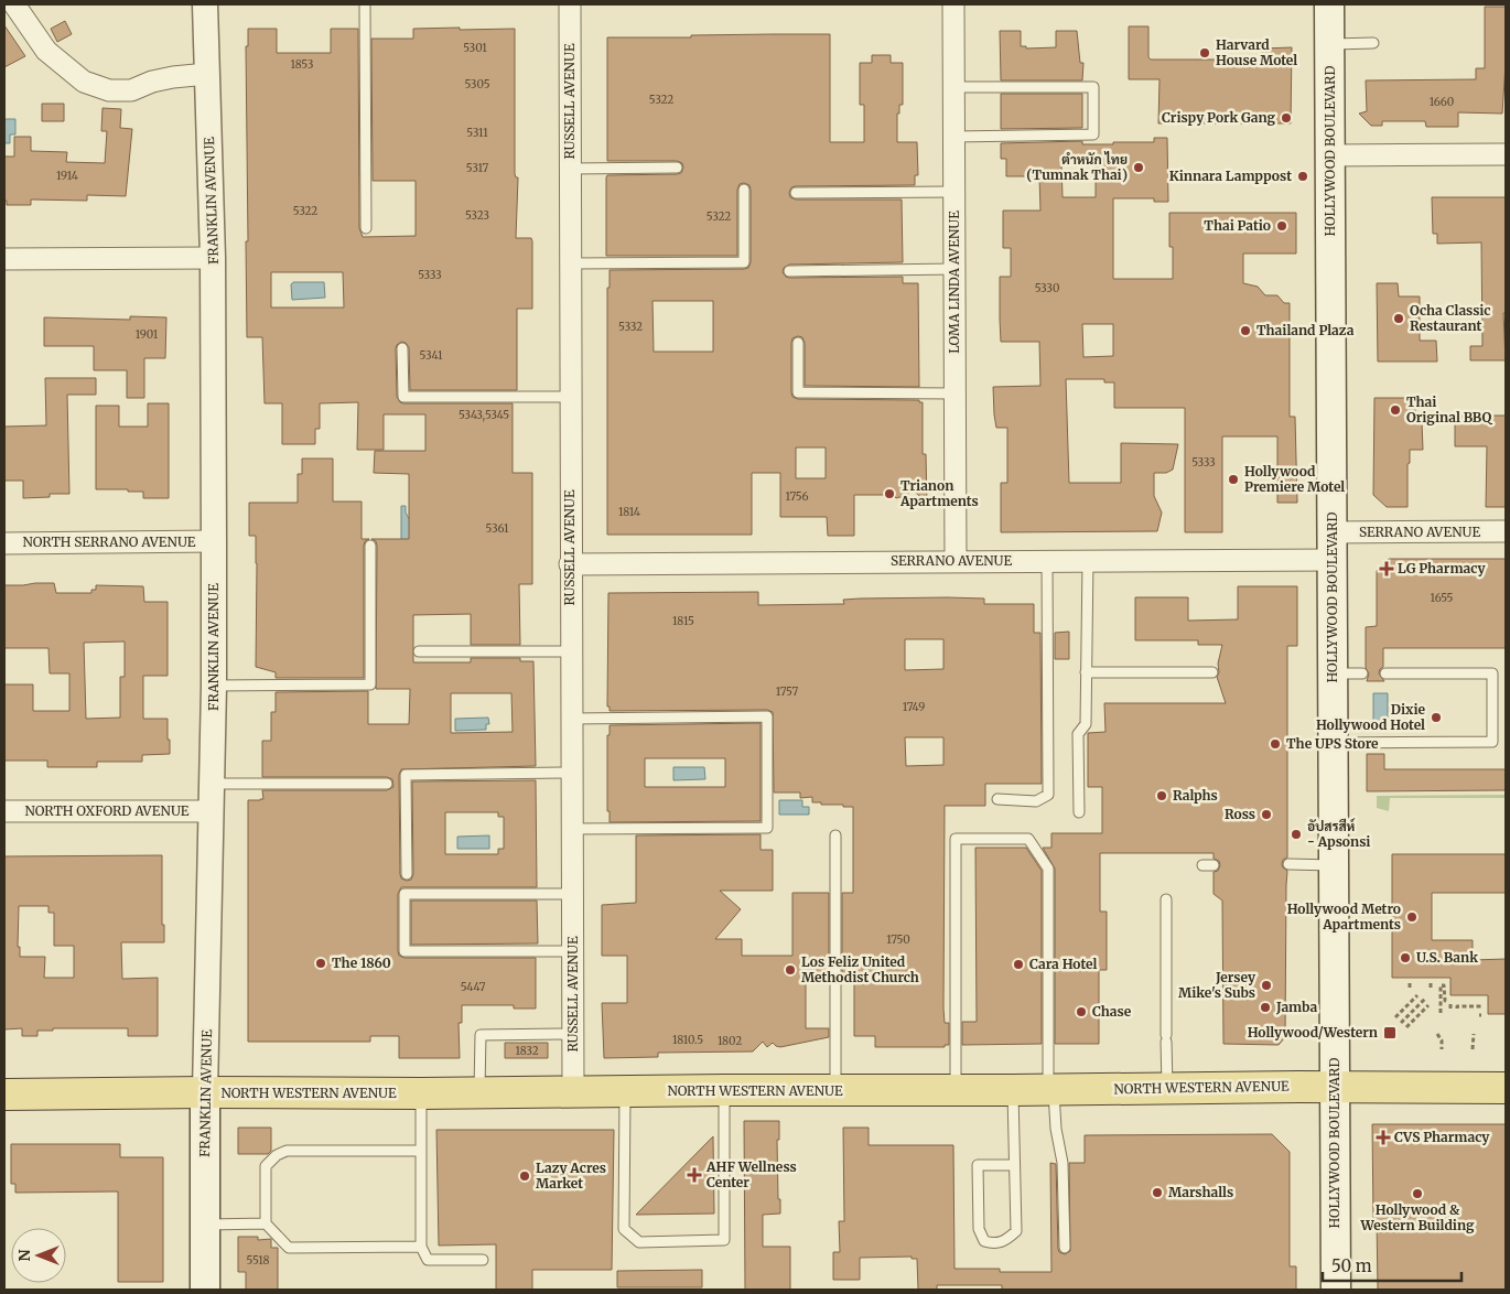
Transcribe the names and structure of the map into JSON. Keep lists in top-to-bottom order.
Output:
{
  "streets": {
    "main road": ["HOLLYWOOD BOULEVARD", "FRANKLIN AVENUE", "NORTH WESTERN AVENUE"],
    "street": [
      "RUSSELL AVENUE",
      "LOMA LINDA AVENUE",
      "SERRANO AVENUE",
      "NORTH SERRANO AVENUE",
      "NORTH OXFORD AVENUE"
    ]
  },
  "crossings": [
    ["RUSSELL AVENUE", "SERRANO AVENUE"],
    ["RUSSELL AVENUE", "NORTH WESTERN AVENUE"],
    ["HOLLYWOOD BOULEVARD", "SERRANO AVENUE"],
    ["HOLLYWOOD BOULEVARD", "NORTH WESTERN AVENUE"],
    ["FRANKLIN AVENUE", "NORTH SERRANO AVENUE"],
    ["FRANKLIN AVENUE", "NORTH OXFORD AVENUE"],
    ["FRANKLIN AVENUE", "NORTH WESTERN AVENUE"],
    ["LOMA LINDA AVENUE", "SERRANO AVENUE"]
  ],
  "places": {
    "other": [
      "Harvard House Motel",
      "Crispy Pork Gang",
      "ตำหนัก ไทย (Tumnak Thai)",
      "Kinnara Lamppost",
      "Thai Patio",
      "Ocha Classic Restaurant",
      "Thailand Plaza",
      "Thai Original BBQ",
      "Hollywood Premiere Motel",
      "Trianon Apartments",
      "Dixie Hollywood Hotel",
      "The UPS Store",
      "Ralphs",
      "Ross",
      "อัปสรสีห์ - Apsonsi",
      "Hollywood Metro Apartments",
      "U.S. Bank",
      "The 1860",
      "Cara Hotel",
      "Los Feliz United Methodist Church",
      "Jersey Mike's Subs",
      "Jamba",
      "Chase",
      "Lazy Acres Market",
      "Marshalls",
      "Hollywood & Western Building"
    ],
    "health": ["LG Pharmacy", "CVS Pharmacy", "AHF Wellness Center"],
    "transit": ["Hollywood/Western"]
  },
  "house_numbers": [
    "5301",
    "1853",
    "5305",
    "5322",
    "1660",
    "5311",
    "5317",
    "1914",
    "5322",
    "5323",
    "5322",
    "5333",
    "5330",
    "5332",
    "1901",
    "5341",
    "5343,5345",
    "5333",
    "1756",
    "1814",
    "5361",
    "1655",
    "1815",
    "1757",
    "1749",
    "1750",
    "5447",
    "1810.5",
    "1802",
    "1832",
    "5518"
  ],
  "scale_bar": "50 m",
  "north": "left"
}
